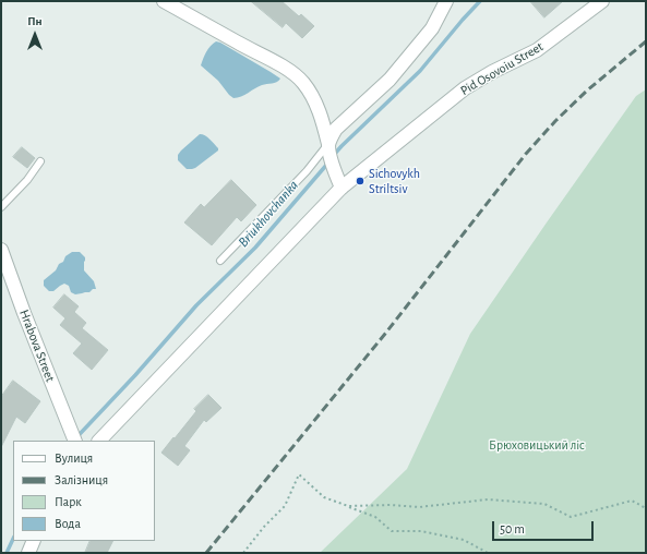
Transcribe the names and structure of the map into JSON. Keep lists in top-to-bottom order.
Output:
{
  "streets": {
    "street": ["Pid Osovoiu Street", "Hrabova Street"]
  },
  "water": ["Briukhovchanka"],
  "parks": ["Брюховицький ліс"],
  "places": ["Sichovykh Striltsiv"],
  "legend": [
    "Вулиця",
    "Залізниця",
    "Парк",
    "Вода"
  ],
  "scale_bar": "50 m",
  "north": "top"
}
